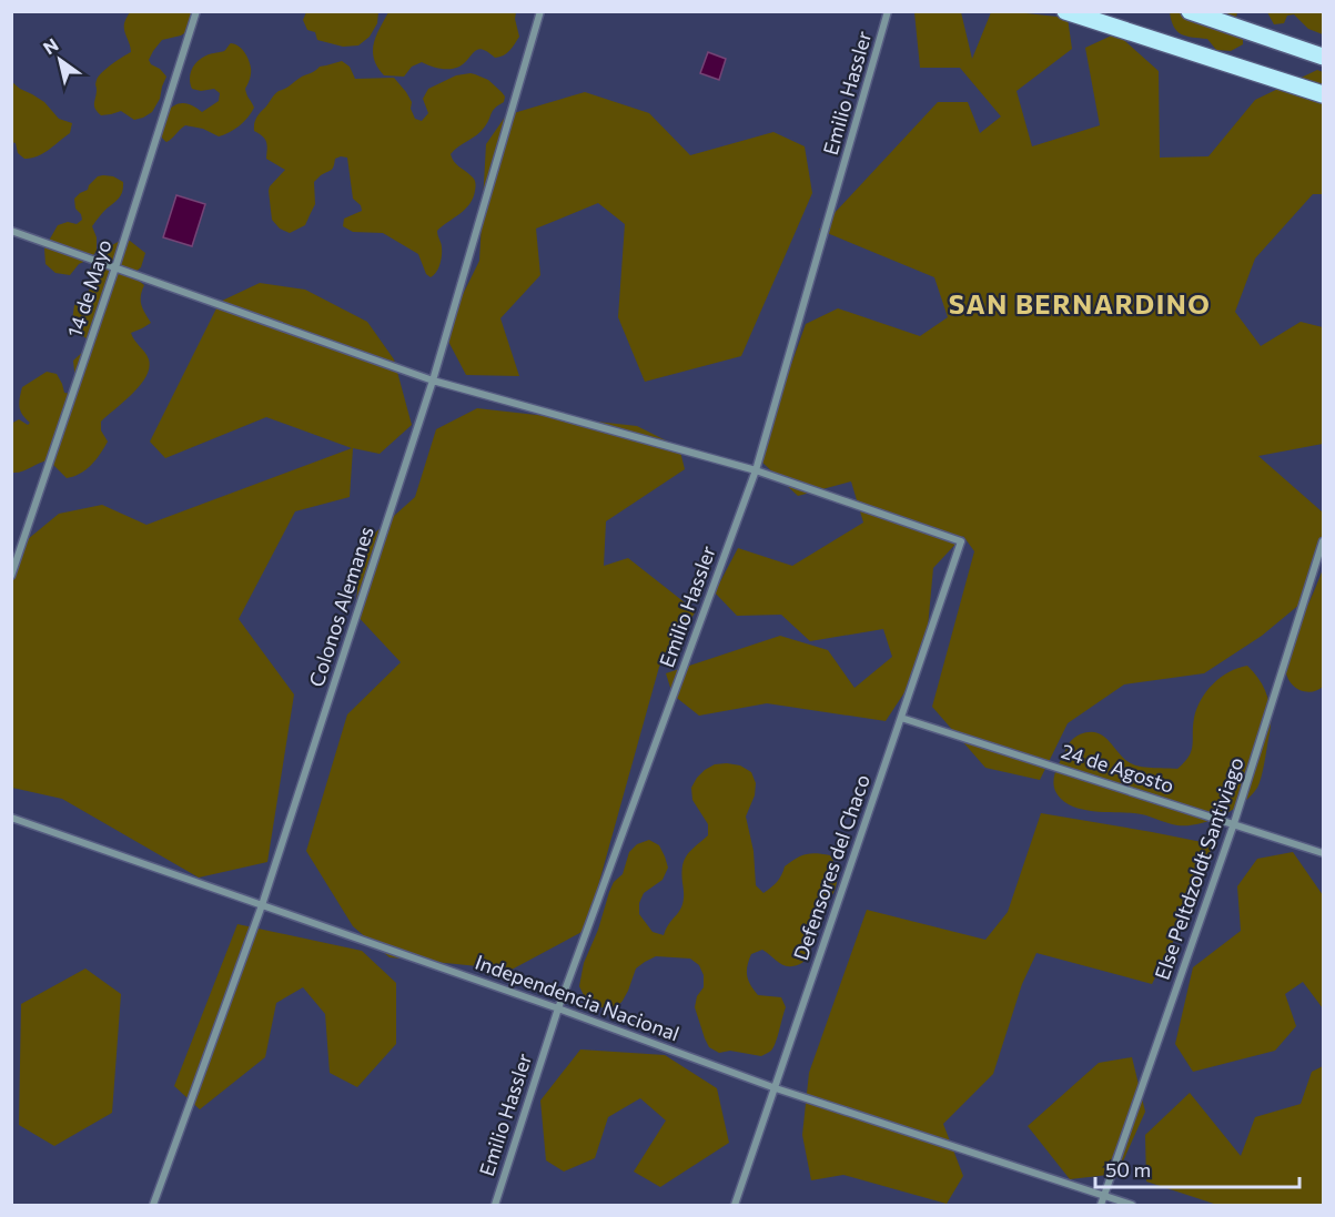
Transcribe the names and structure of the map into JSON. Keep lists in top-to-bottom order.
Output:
{
  "streets": {
    "street": [
      "Emilio Hassler",
      "14 de Mayo",
      "Colonos Alemanes",
      "24 de Agosto",
      "Defensores del Chaco",
      "Else Peltdzoldt Santiviago",
      "Independencia Nacional"
    ]
  },
  "crossings": [
    ["Emilio Hassler", "Defensores del Chaco"],
    ["Emilio Hassler", "Independencia Nacional"],
    ["Colonos Alemanes", "Independencia Nacional"],
    ["24 de Agosto", "Defensores del Chaco"],
    ["24 de Agosto", "Else Peltdzoldt Santiviago"],
    ["Defensores del Chaco", "Independencia Nacional"],
    ["Else Peltdzoldt Santiviago", "Independencia Nacional"]
  ],
  "districts": ["SAN BERNARDINO"],
  "scale_bar": "50 m",
  "north": "top left"
}
